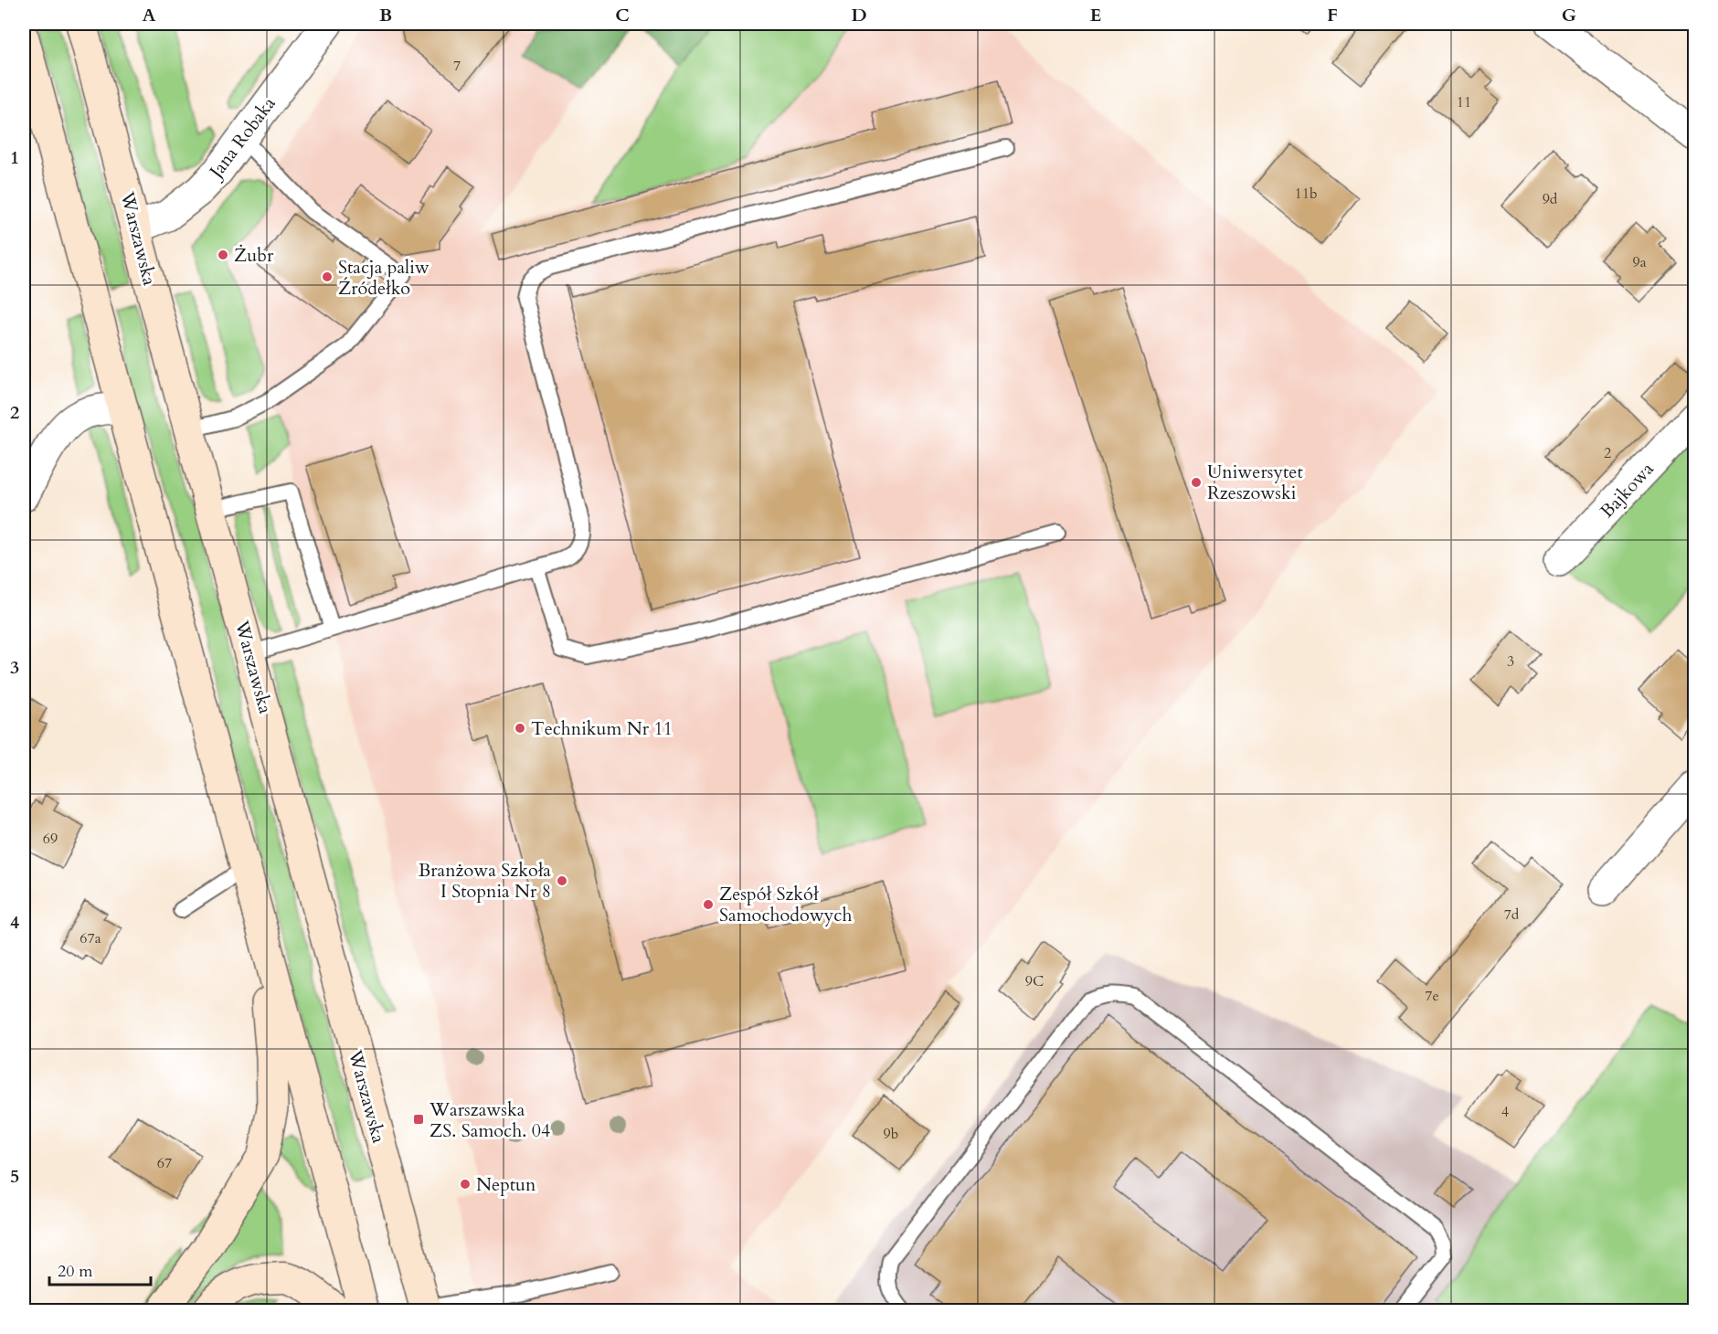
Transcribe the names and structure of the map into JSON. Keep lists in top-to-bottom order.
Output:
{
  "streets": {
    "main road": ["Warszawska"],
    "street": ["Jana Robaka", "Bajkowa"]
  },
  "crossings": [
    ["Jana Robaka", "Warszawska"]
  ],
  "places": {
    "other": [
      "Żubr",
      "Stacja paliw Źródełko",
      "Uniwersytet Rzeszowski",
      "Technikum Nr 11",
      "Branżowa Szkoła I Stopnia Nr 8",
      "Zespół Szkół Samochodowych",
      "Neptun"
    ],
    "transit": ["Warszawska ZS. Samoch. 04"]
  },
  "house_numbers": [
    "7",
    "11",
    "11b",
    "9d",
    "9a",
    "2",
    "3",
    "69",
    "7d",
    "67a",
    "9C",
    "7e",
    "4",
    "9b",
    "67"
  ],
  "scale_bar": "20 m",
  "grid": {
    "columns": [
      "A",
      "B",
      "C",
      "D",
      "E",
      "F",
      "G"
    ],
    "rows": [
      "1",
      "2",
      "3",
      "4",
      "5"
    ]
  }
}
